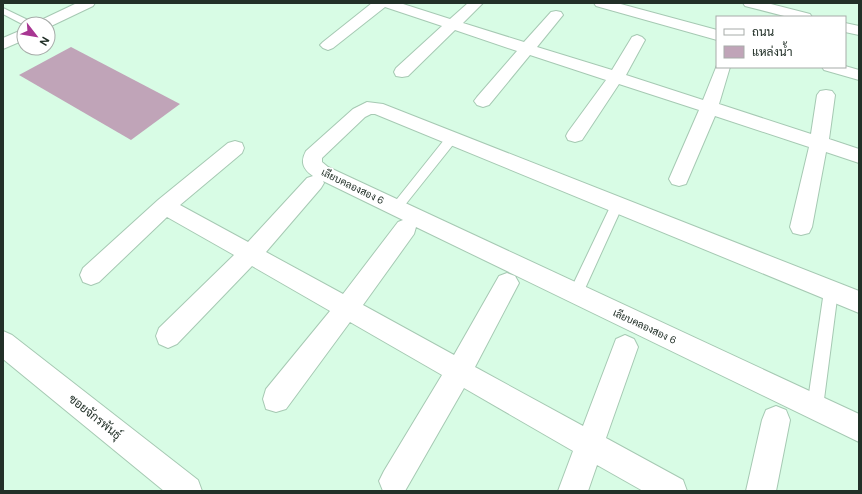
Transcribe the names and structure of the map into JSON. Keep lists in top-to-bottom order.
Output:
{
  "streets": {
    "street": ["เลียบคลองสอง 6", "ซอยจักรพันธุ์"]
  },
  "legend": ["ถนน", "แหล่งน้ำ"],
  "north": "bottom right"
}
